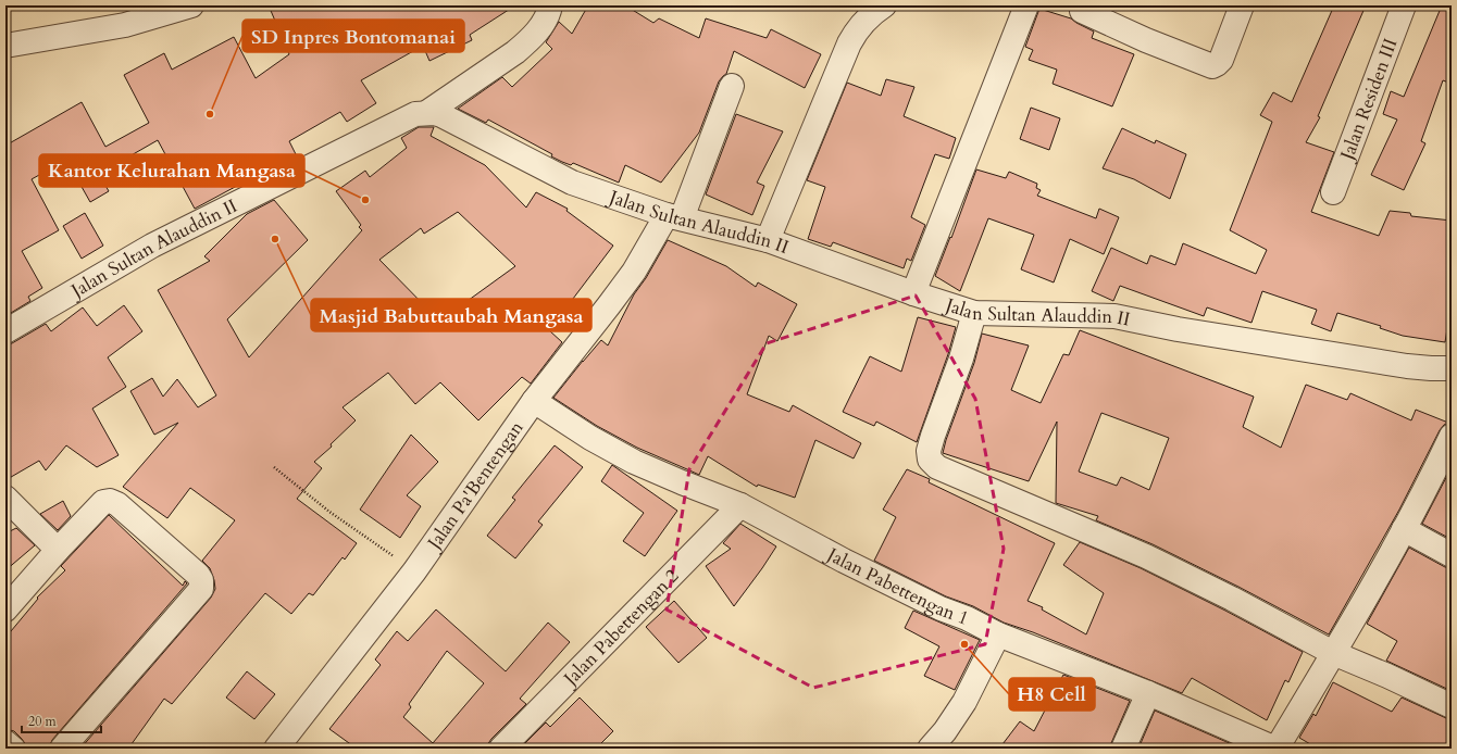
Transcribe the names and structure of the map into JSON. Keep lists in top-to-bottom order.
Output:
{
  "streets": {
    "street": [
      "Jalan Residen III",
      "Jalan Sultan Alauddin II",
      "Jalan Pa'Bentengan",
      "Jalan Pabettengan 1",
      "Jalan Pabettengan 2"
    ]
  },
  "crossings": [
    ["Jalan Sultan Alauddin II", "Jalan Pa'Bentengan"],
    ["Jalan Pa'Bentengan", "Jalan Pabettengan 1"],
    ["Jalan Pabettengan 1", "Jalan Pabettengan 2"]
  ],
  "places": [
    "SD Inpres Bontomanai",
    "Kantor Kelurahan Mangasa",
    "Masjid Babuttaubah Mangasa",
    "H8 Cell"
  ],
  "scale_bar": "20 m"
}
